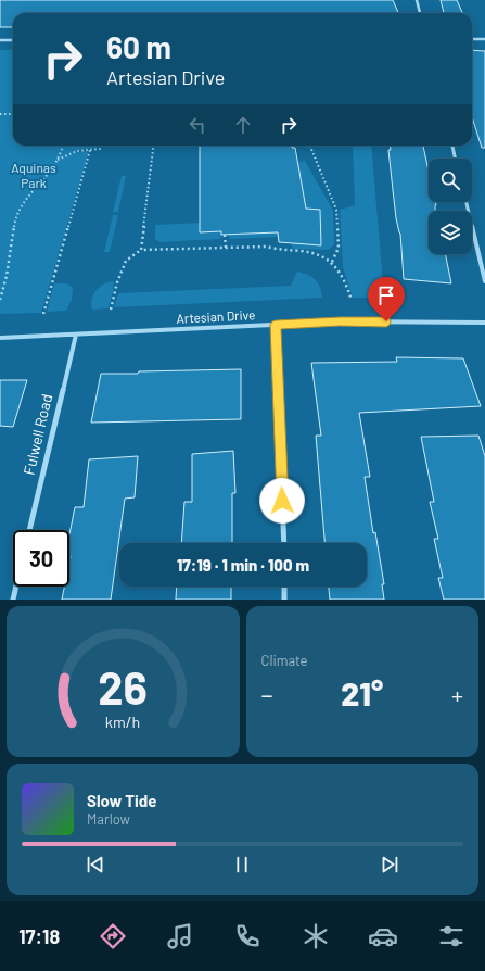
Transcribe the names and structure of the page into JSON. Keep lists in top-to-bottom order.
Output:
{
  "streets": {
    "street": ["Artesian Drive", "Fulwell Road"]
  },
  "crossings": [
    ["Artesian Drive", "Fulwell Road"]
  ],
  "parks": ["Aquinas Park"],
  "page": {
    "turn": ["60 m", "Artesian Drive"],
    "limit": "30",
    "trip": "17:19 · 1 min · 100 m",
    "tile": "Climate",
    "heat": ["−", "21°", "+"],
    "song": ["Slow Tide", "Marlow"],
    "tabs": "17:18",
    "gauge": ["26", "km/h"]
  }
}
